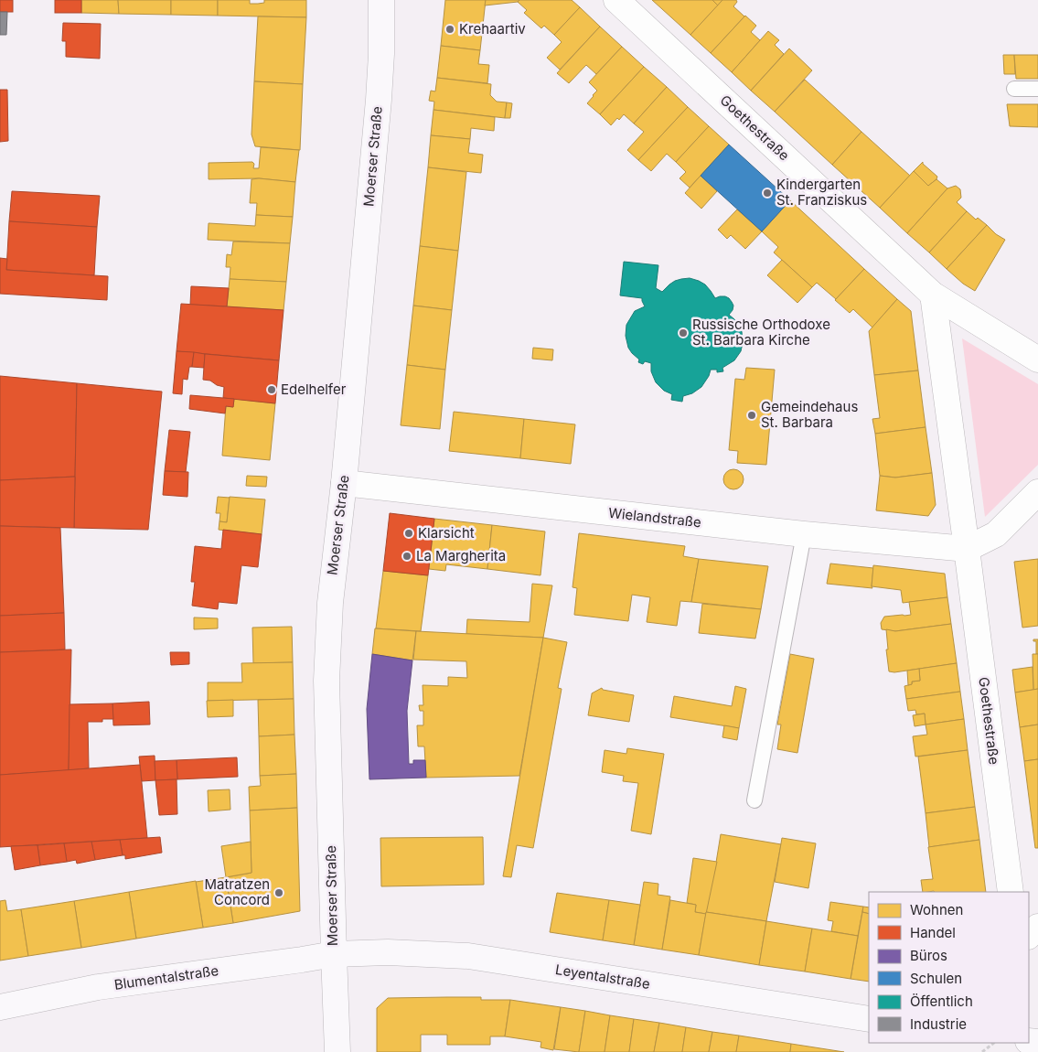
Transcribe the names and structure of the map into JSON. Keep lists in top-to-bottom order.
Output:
{
  "streets": {
    "main road": ["Moerser Straße", "Leyentalstraße", "Blumentalstraße"],
    "street": ["Goethestraße", "Wielandstraße"]
  },
  "crossings": [
    ["Goethestraße", "Wielandstraße"],
    ["Moerser Straße", "Wielandstraße"],
    ["Moerser Straße", "Leyentalstraße"],
    ["Moerser Straße", "Blumentalstraße"],
    ["Leyentalstraße", "Blumentalstraße"]
  ],
  "places": [
    "Krehaartiv",
    "Kindergarten St. Franziskus",
    "Russische Orthodoxe St. Barbara Kirche",
    "Edelhelfer",
    "Gemeindehaus St. Barbara",
    "Klarsicht",
    "La Margherita",
    "Matratzen Concord"
  ],
  "legend": [
    "Wohnen",
    "Handel",
    "Büros",
    "Schulen",
    "Öffentlich",
    "Industrie"
  ]
}
